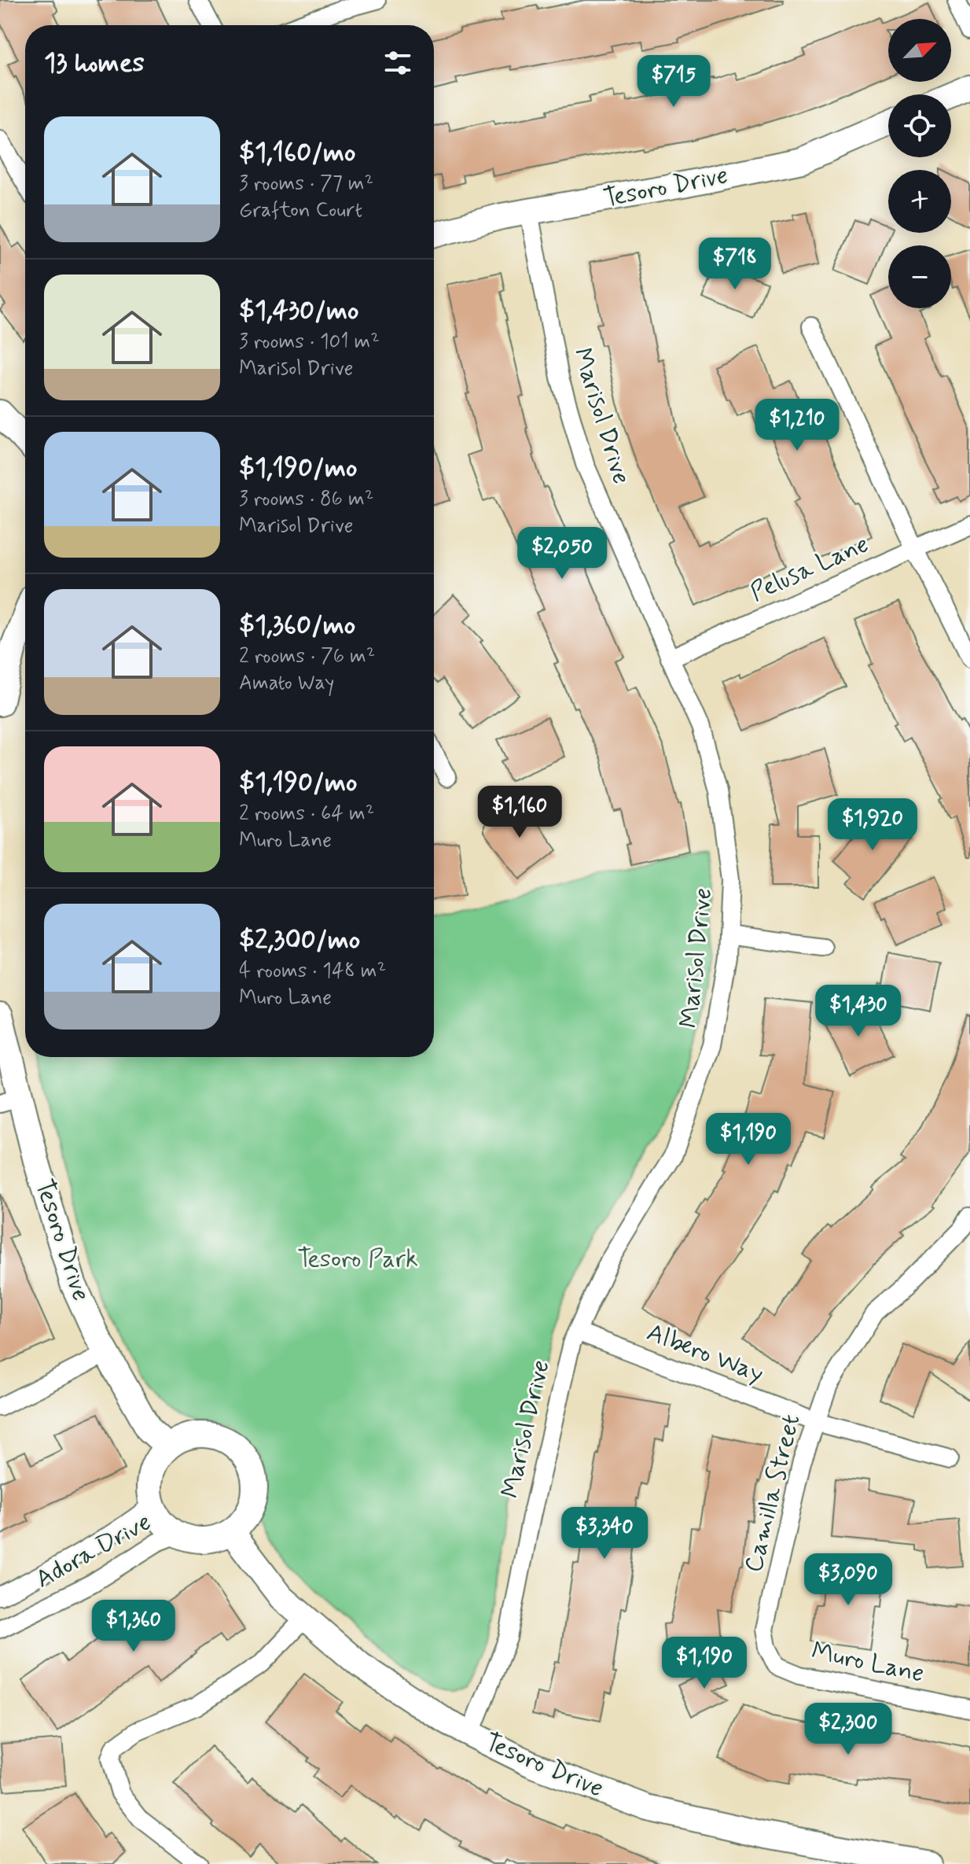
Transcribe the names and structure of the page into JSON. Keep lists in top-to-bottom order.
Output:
{
  "streets": {
    "street": [
      "Tesoro Drive",
      "Marisol Drive",
      "Pelusa Lane",
      "Albero Way",
      "Camilla Street",
      "Adora Drive",
      "Muro Lane"
    ]
  },
  "crossings": [
    ["Tesoro Drive", "Marisol Drive"],
    ["Tesoro Drive", "Adora Drive"],
    ["Marisol Drive", "Pelusa Lane"],
    ["Marisol Drive", "Albero Way"],
    ["Albero Way", "Camilla Street"],
    ["Camilla Street", "Muro Lane"]
  ],
  "parks": ["Tesoro Park"],
  "north": "top right",
  "page": {
    "map_buttons": ["+", "−"],
    "heading": "13 homes",
    "price": [
      "$715",
      "$718",
      "$1,210",
      "$2,050",
      "$1,160",
      "$1,920",
      "$1,430",
      "$1,190",
      "$3,340",
      "$3,090",
      "$1,360",
      "$1,190",
      "$2,300"
    ],
    "list": [
      {
        "name": "$1,160/mo",
        "note": "3 rooms · 77 m² · Grafton Court"
      },
      {
        "name": "$1,430/mo",
        "note": "3 rooms · 101 m² · Marisol Drive"
      },
      {
        "name": "$1,190/mo",
        "note": "3 rooms · 86 m² · Marisol Drive"
      },
      {
        "name": "$1,360/mo",
        "note": "2 rooms · 76 m² · Amato Way"
      },
      {
        "name": "$1,190/mo",
        "note": "2 rooms · 64 m² · Muro Lane"
      },
      {
        "name": "$2,300/mo",
        "note": "4 rooms · 148 m² · Muro Lane"
      }
    ]
  }
}
